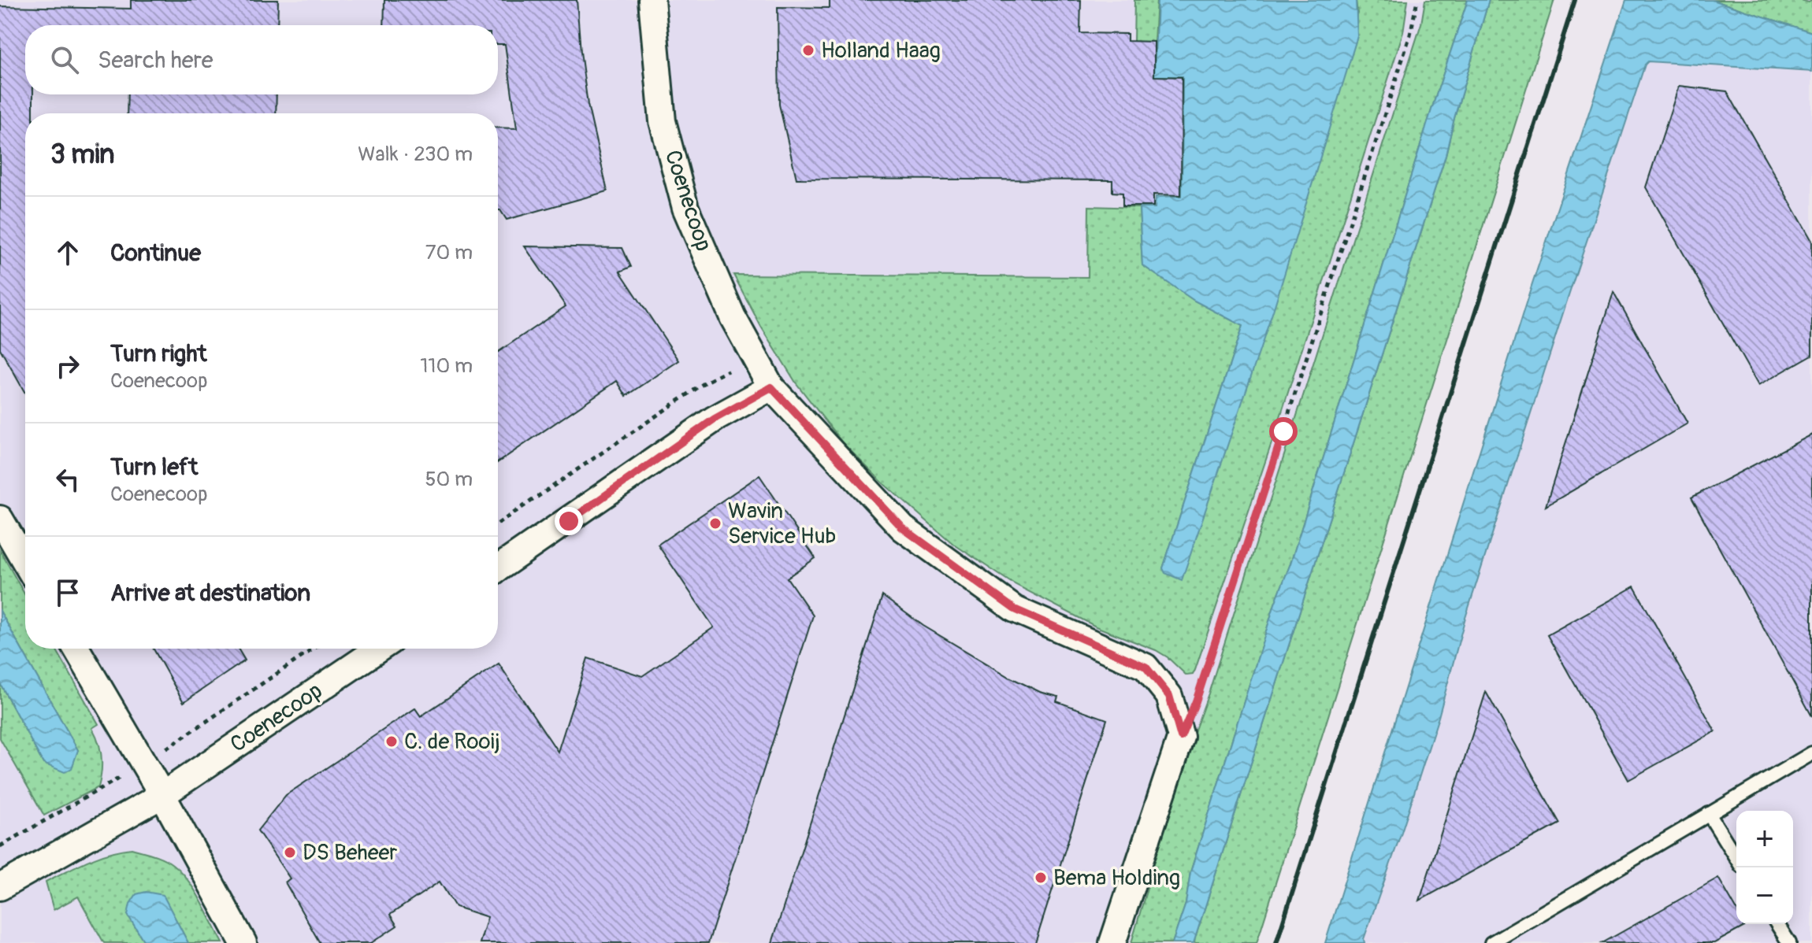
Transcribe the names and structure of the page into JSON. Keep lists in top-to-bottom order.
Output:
{
  "streets": {
    "street": ["Coenecoop"]
  },
  "places": [
    "Holland Haag",
    "Wavin Service Hub",
    "C. de Rooij",
    "DS Beheer",
    "Bema Holding"
  ],
  "page": {
    "search": "Search here",
    "heading": ["3 min", "Walk · 230 m"],
    "list": [
      ["Continue", "70 m"],
      ["Turn right", "Coenecoop", "110 m"],
      ["Turn left", "Coenecoop", "50 m"],
      "Arrive at destination"
    ],
    "map_buttons": ["+", "−"]
  }
}
